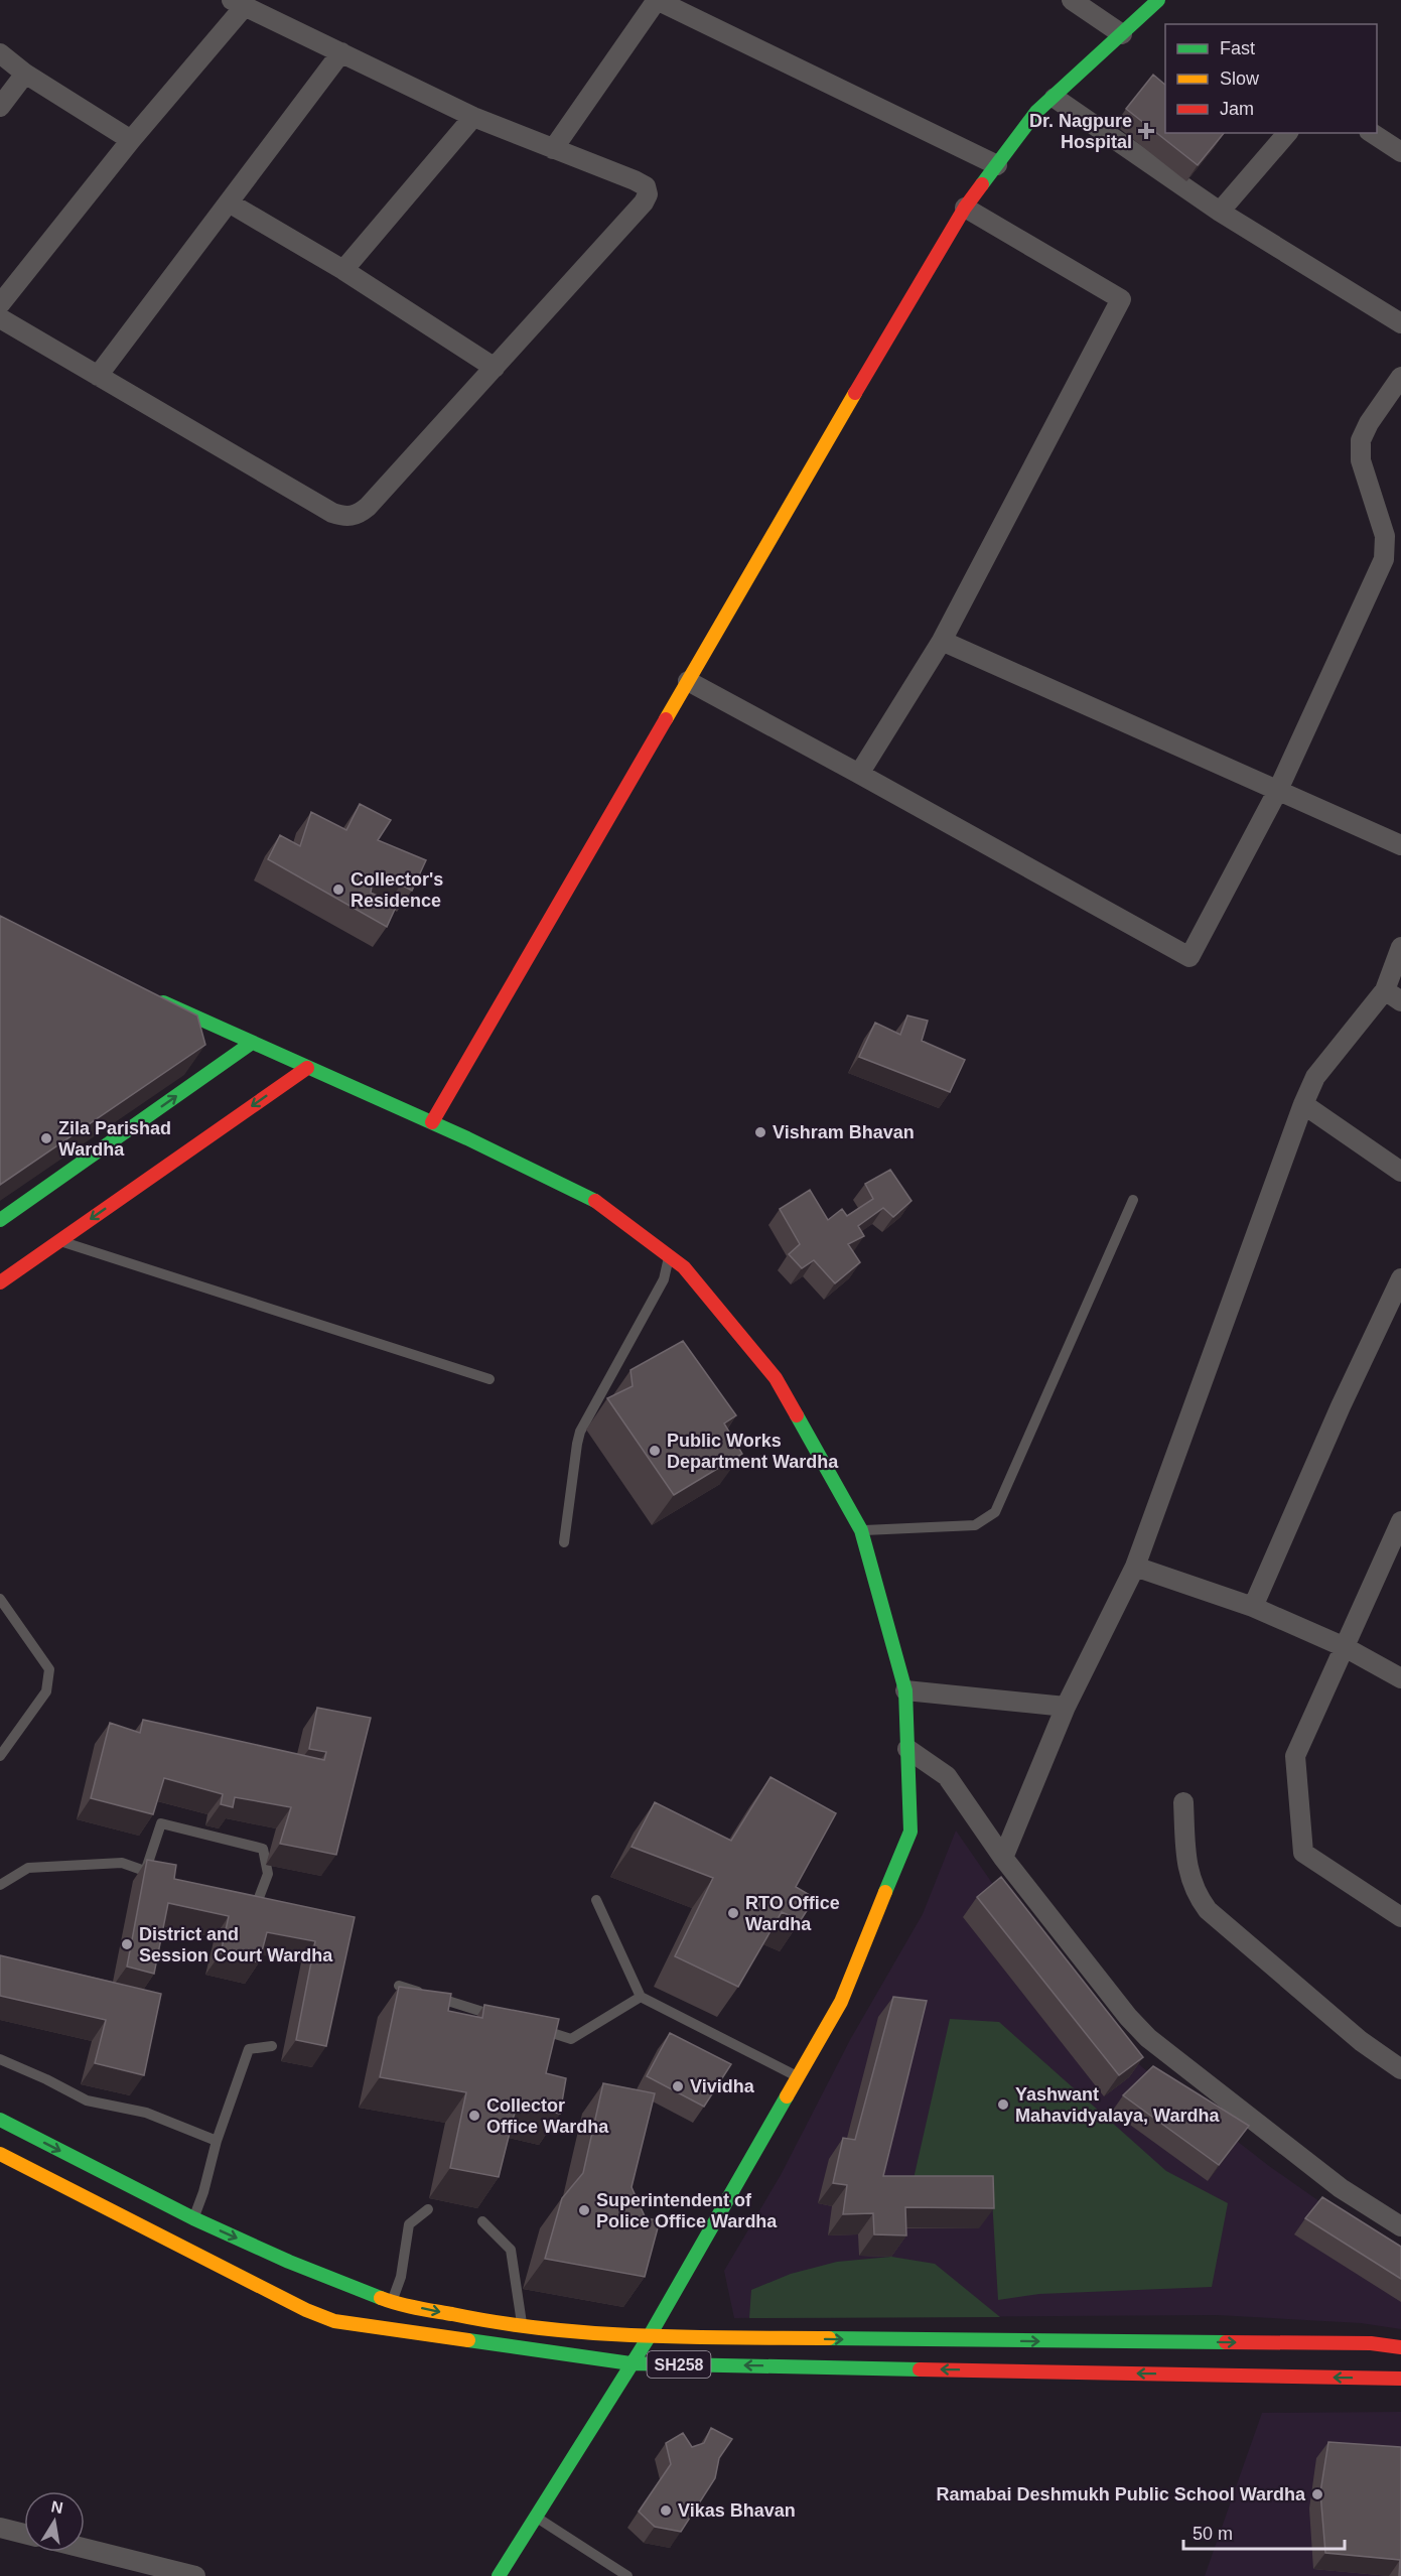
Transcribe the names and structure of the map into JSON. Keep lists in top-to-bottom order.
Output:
{
  "streets": {
    "main road": ["SH258"]
  },
  "places": {
    "health": ["Dr. Nagpure Hospital"],
    "other": [
      "Collector's Residence",
      "Vishram Bhavan",
      "Zila Parishad Wardha",
      "Public Works Department Wardha",
      "RTO Office Wardha",
      "District and Session Court Wardha",
      "Vividha",
      "Yashwant Mahavidyalaya, Wardha",
      "Collector Office Wardha",
      "Superintendent of Police Office Wardha",
      "Ramabai Deshmukh Public School Wardha",
      "Vikas Bhavan"
    ]
  },
  "legend": ["Fast", "Slow", "Jam"],
  "scale_bar": "50 m",
  "north": "top"
}
